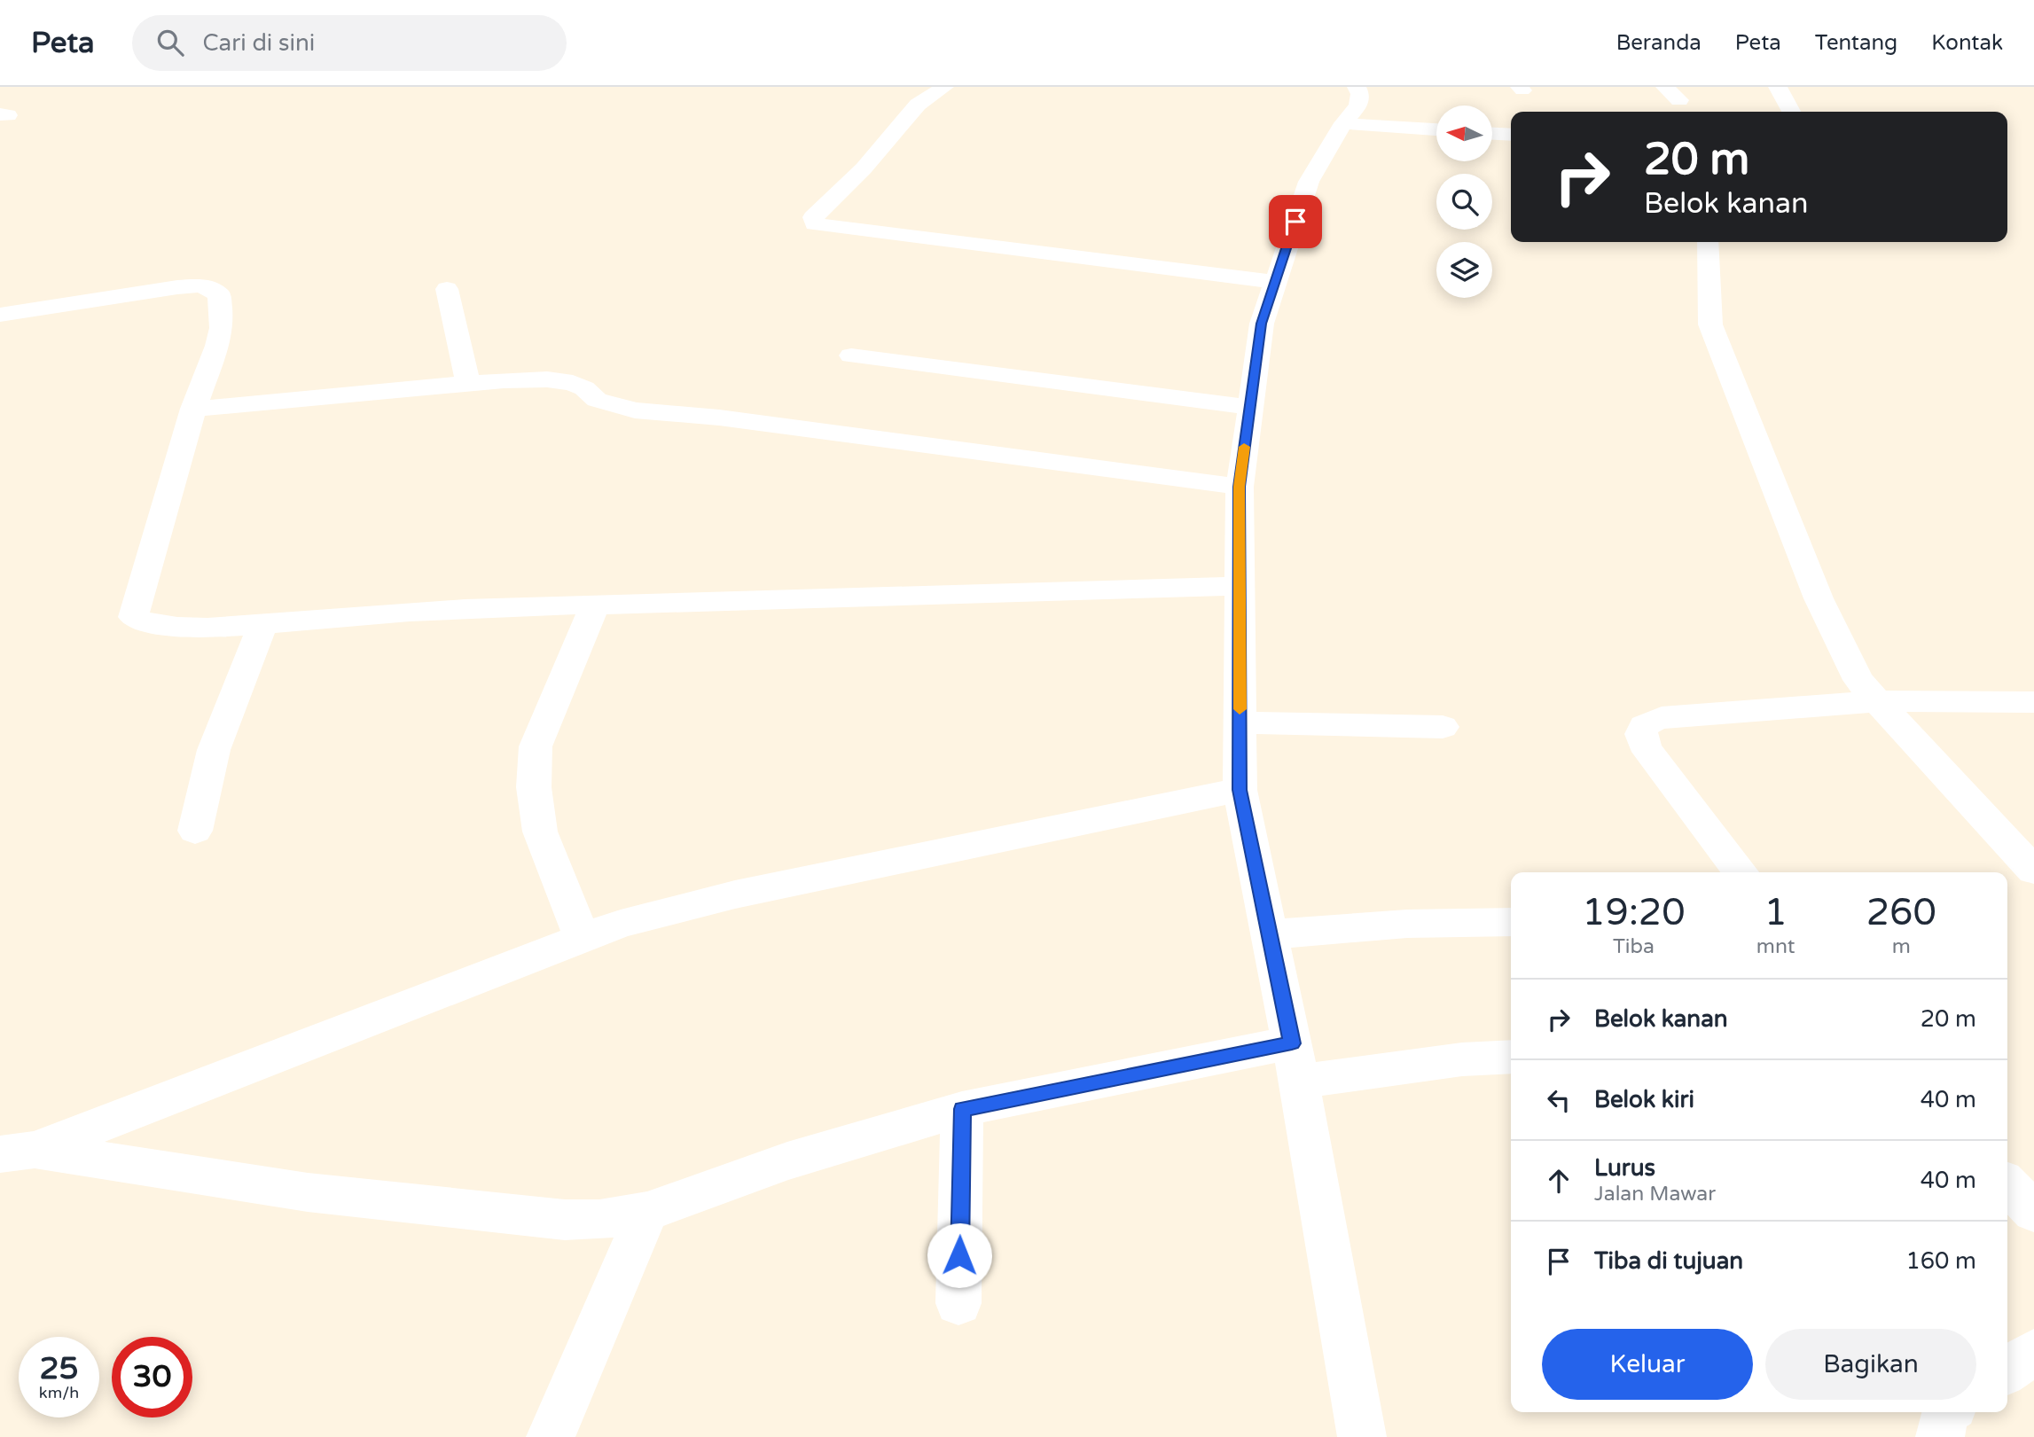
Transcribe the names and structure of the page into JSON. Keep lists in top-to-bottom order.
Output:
{
  "north": "left",
  "page": {
    "header": "Peta",
    "search": "Cari di sini",
    "nav": [
      "Beranda",
      "Peta",
      "Tentang",
      "Kontak"
    ],
    "turn": ["20 m", "Belok kanan"],
    "eta": [
      "19:20",
      "Tiba",
      "1",
      "mnt",
      "260",
      "m"
    ],
    "list": [
      {
        "name": "Belok kanan",
        "value": "20 m"
      },
      {
        "name": "Belok kiri",
        "value": "40 m"
      },
      {
        "name": "Lurus",
        "note": "Jalan Mawar",
        "value": "40 m"
      },
      {
        "name": "Tiba di tujuan",
        "value": "160 m"
      }
    ],
    "buttons": ["Keluar", "Bagikan"],
    "speed": "25 km/h",
    "limit": "30"
  }
}
